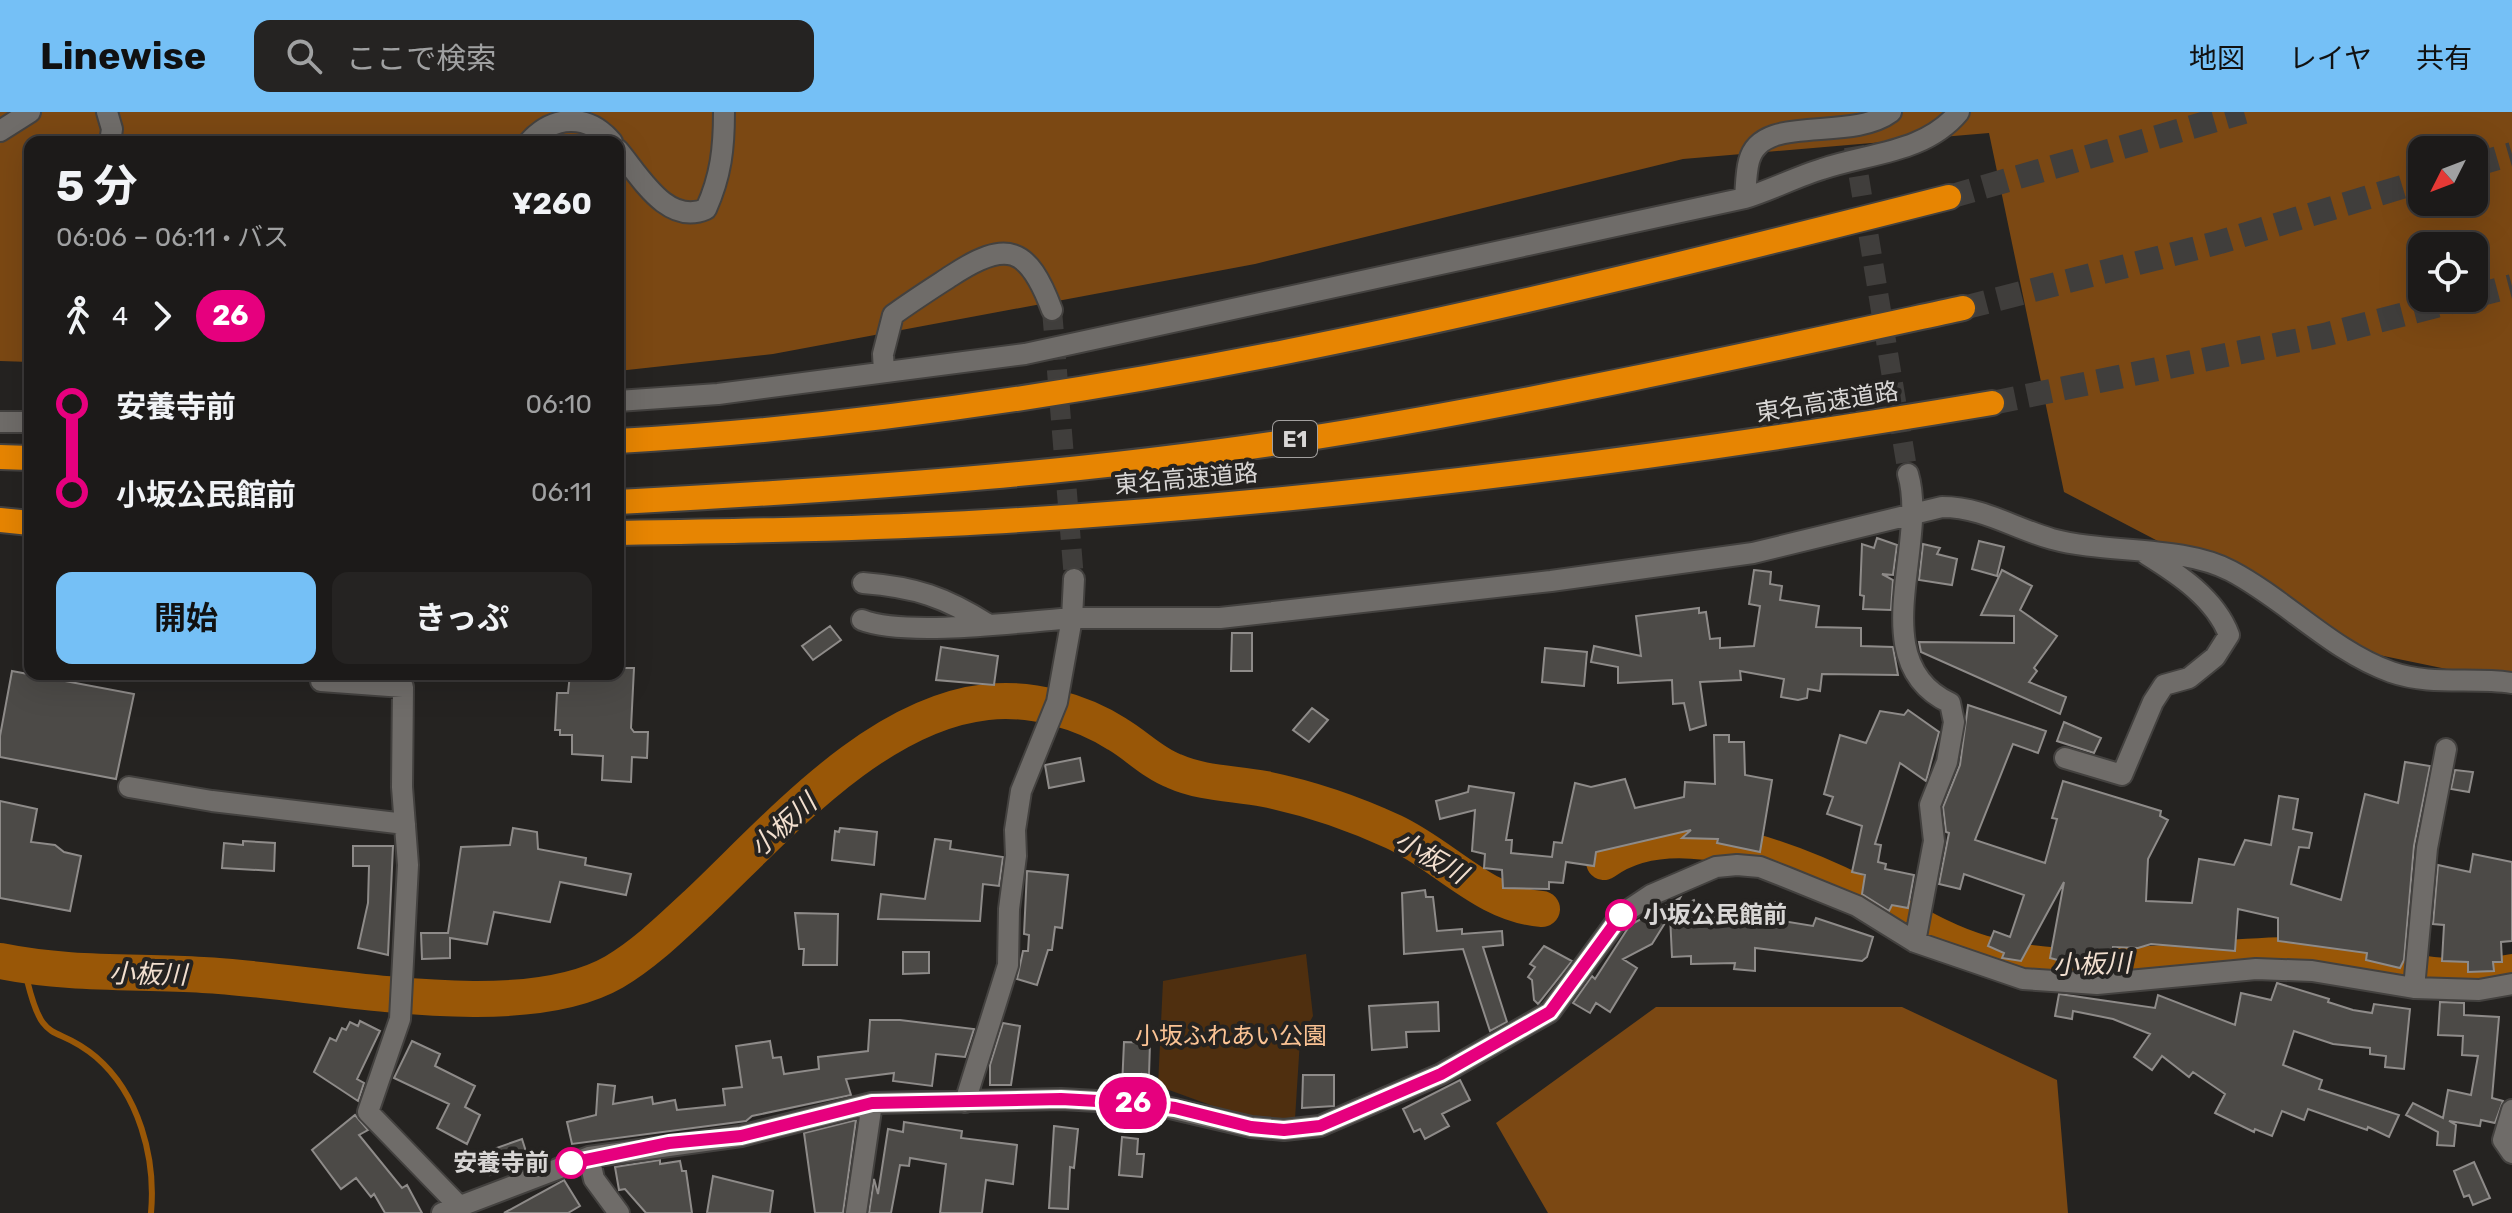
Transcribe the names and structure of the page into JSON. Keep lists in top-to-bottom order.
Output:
{
  "streets": {
    "highway": ["東名高速道路", "E1"]
  },
  "water": ["小板川"],
  "parks": ["小坂ふれあい公園"],
  "places": ["小坂公民館前", "安養寺前"],
  "lines": ["bus line 26"],
  "north": "bottom left",
  "page": {
    "header": "Linewise",
    "search": "ここで検索",
    "nav": ["地図", "レイヤ", "共有"],
    "on_map": "26",
    "heading": ["5 分", "06:06 – 06:11 · バス", "¥260"],
    "legs": ["4", "26"],
    "list": [
      {
        "name": "安養寺前",
        "value": "06:10"
      },
      {
        "name": "小坂公民館前",
        "value": "06:11"
      }
    ],
    "buttons": ["開始", "きっぷ"]
  }
}
